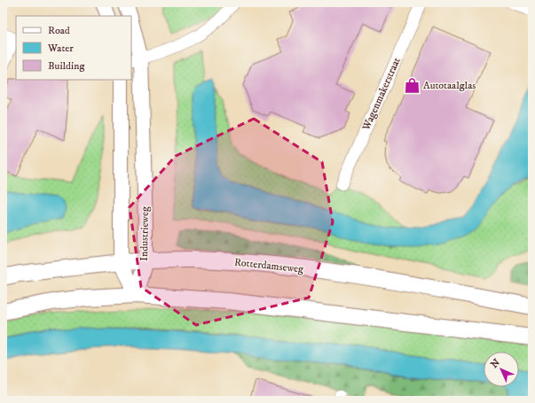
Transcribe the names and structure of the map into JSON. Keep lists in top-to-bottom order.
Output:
{
  "streets": {
    "main road": ["Rotterdamseweg"],
    "street": ["Wagenmakerstraat", "Industrieweg"]
  },
  "crossings": [
    ["Industrieweg", "Rotterdamseweg"]
  ],
  "places": {
    "shop": ["Autotaalglas"]
  },
  "legend": ["Road", "Water", "Building"],
  "north": "top left"
}
